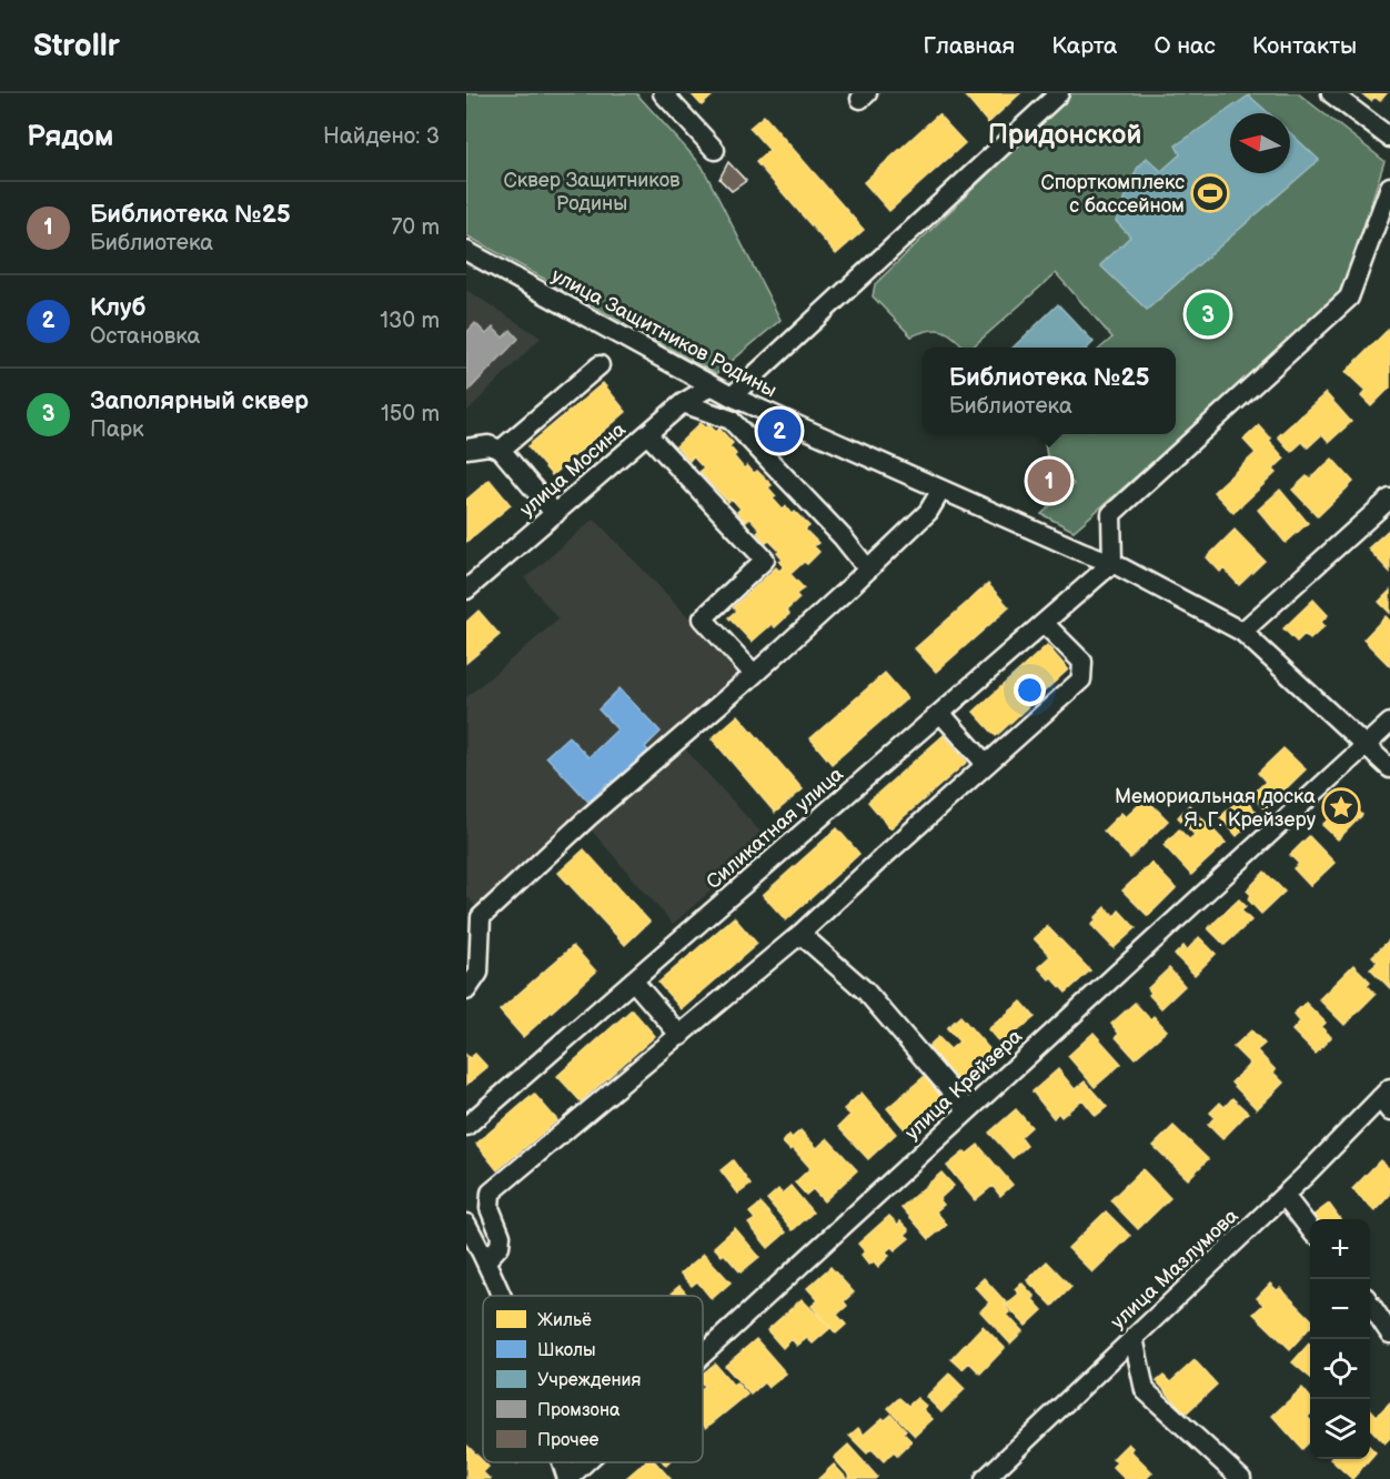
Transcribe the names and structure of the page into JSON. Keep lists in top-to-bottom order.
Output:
{
  "streets": {
    "street": [
      "улица Защитников Родины",
      "улица Мосина",
      "Силикатная улица",
      "улица Крейзера",
      "улица Мазлумова"
    ]
  },
  "crossings": [
    ["улица Защитников Родины", "улица Мосина"],
    ["улица Защитников Родины", "Силикатная улица"],
    ["улица Защитников Родины", "улица Крейзера"]
  ],
  "districts": ["Придонской"],
  "parks": ["Сквер Защитников Родины"],
  "places": {
    "sports": ["Спорткомплекс с бассейном"],
    "place": ["Мемориальная доска Я. Г. Крейзеру"]
  },
  "legend": [
    "Жильё",
    "Школы",
    "Учреждения",
    "Промзона",
    "Прочее"
  ],
  "north": "left",
  "page": {
    "header": "Strollr",
    "nav": [
      "Главная",
      "Карта",
      "О нас",
      "Контакты"
    ],
    "heading": ["Рядом", "Найдено: 3"],
    "list": [
      {
        "mark": "1",
        "name": "Библиотека №25",
        "note": "Библиотека",
        "value": "70 m"
      },
      {
        "mark": "2",
        "name": "Клуб",
        "note": "Остановка",
        "value": "130 m"
      },
      {
        "mark": "3",
        "name": "Заполярный сквер",
        "note": "Парк",
        "value": "150 m"
      }
    ],
    "pins": ["3", "2", "1"],
    "popup": ["Библиотека №25", "Библиотека"],
    "map_buttons": ["+", "−"]
  }
}
